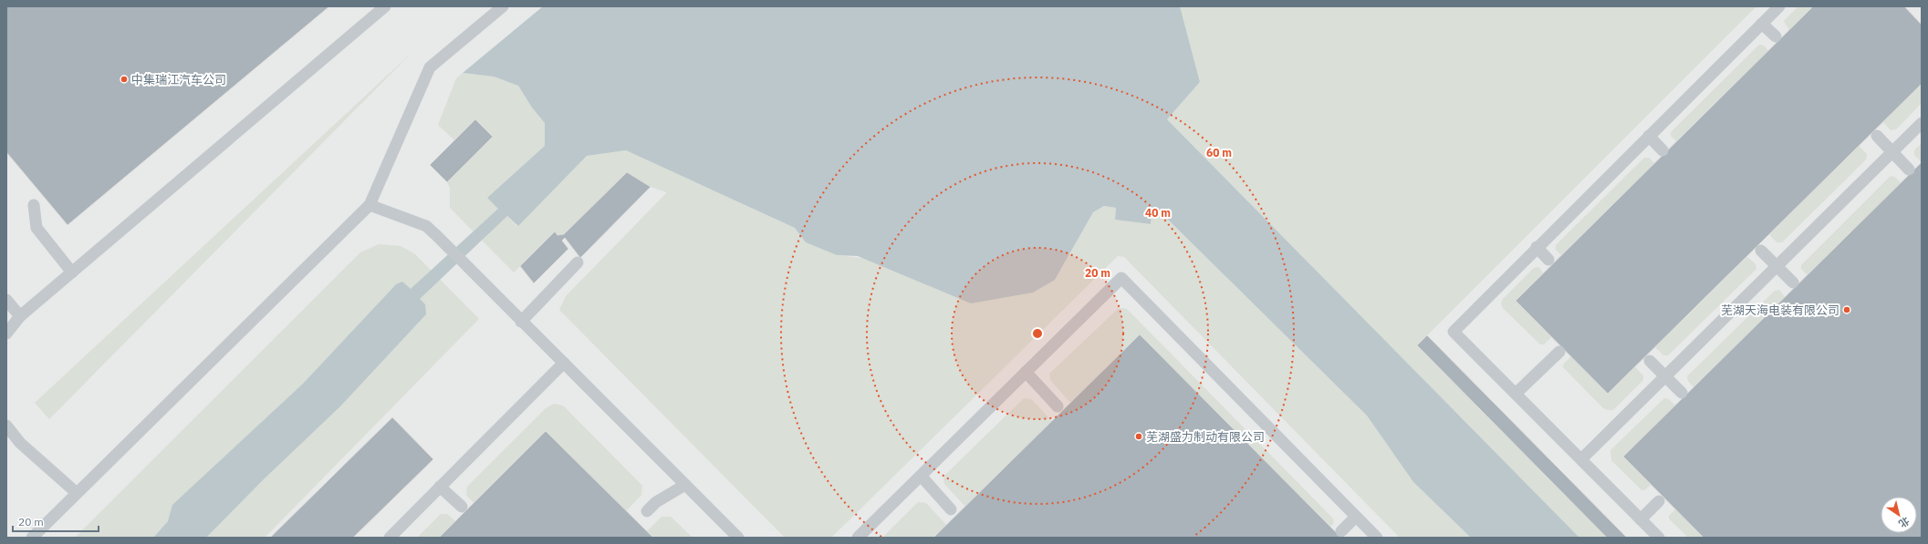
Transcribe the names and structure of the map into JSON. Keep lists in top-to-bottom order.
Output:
{
  "places": ["中集瑞江汽车公司", "芜湖天海电装有限公司", "芜湖盛力制动有限公司"],
  "scale_bar": "20 m",
  "north": "bottom right",
  "rings": ["60 m", "40 m", "20 m"]
}
